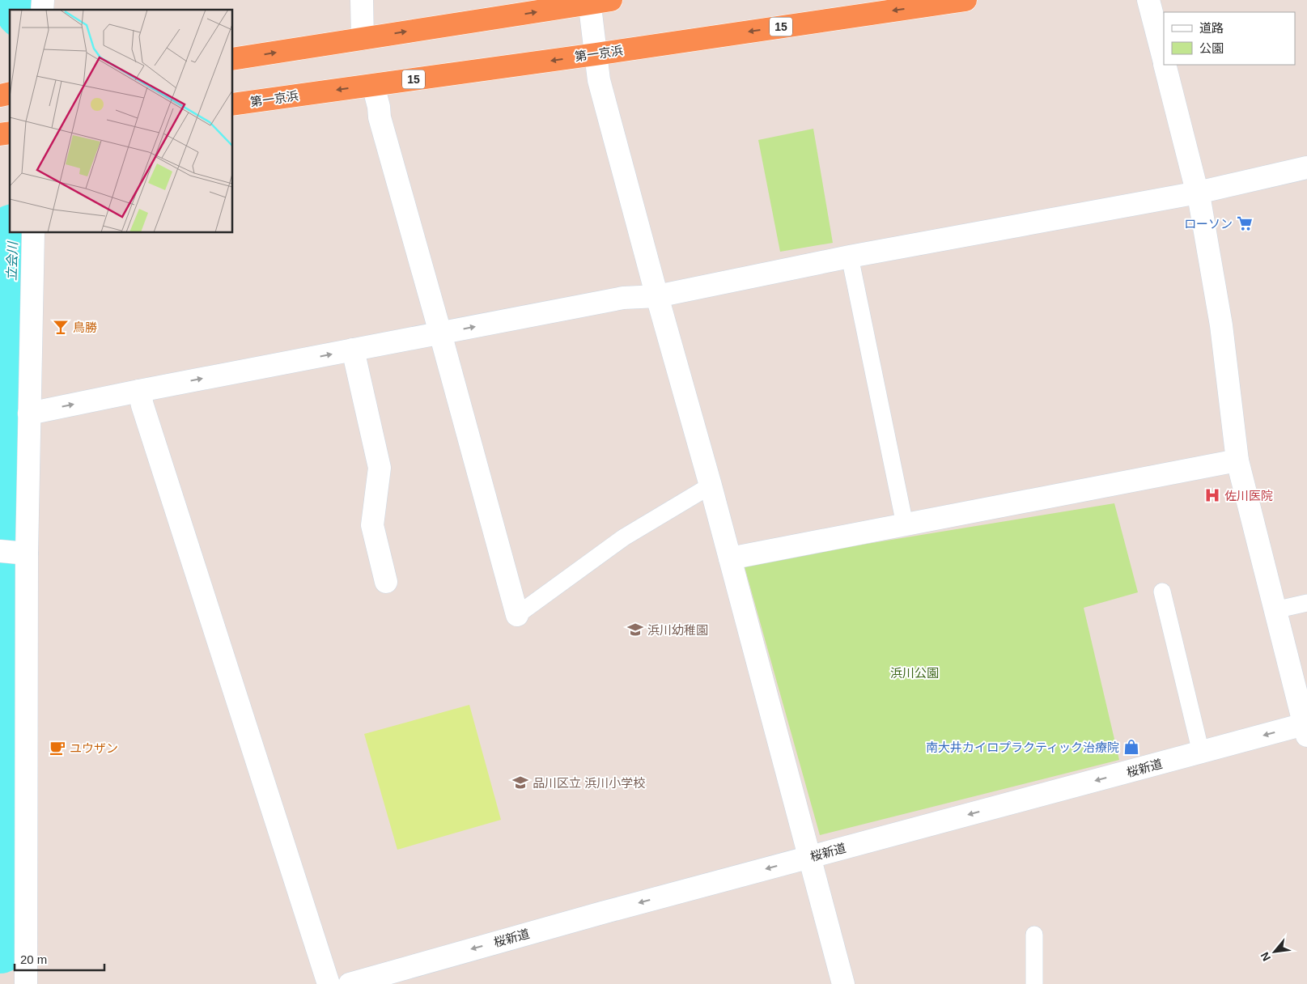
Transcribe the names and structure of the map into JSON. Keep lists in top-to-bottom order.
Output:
{
  "streets": {
    "highway": ["15", "第一京浜"],
    "street": ["桜新道"]
  },
  "one_way": ["桜新道"],
  "water": ["立会川"],
  "parks": ["浜川公園"],
  "places": {
    "supermarket": ["ローソン"],
    "bar": ["鳥勝"],
    "hospital": ["佐川医院"],
    "school or university": ["浜川幼稚園", "品川区立 浜川小学校"],
    "shop": ["南大井カイロプラクティック治療院"],
    "cafe": ["ユウザン"]
  },
  "legend": ["道路", "公園"],
  "scale_bar": "20 m",
  "north": "bottom left"
}
